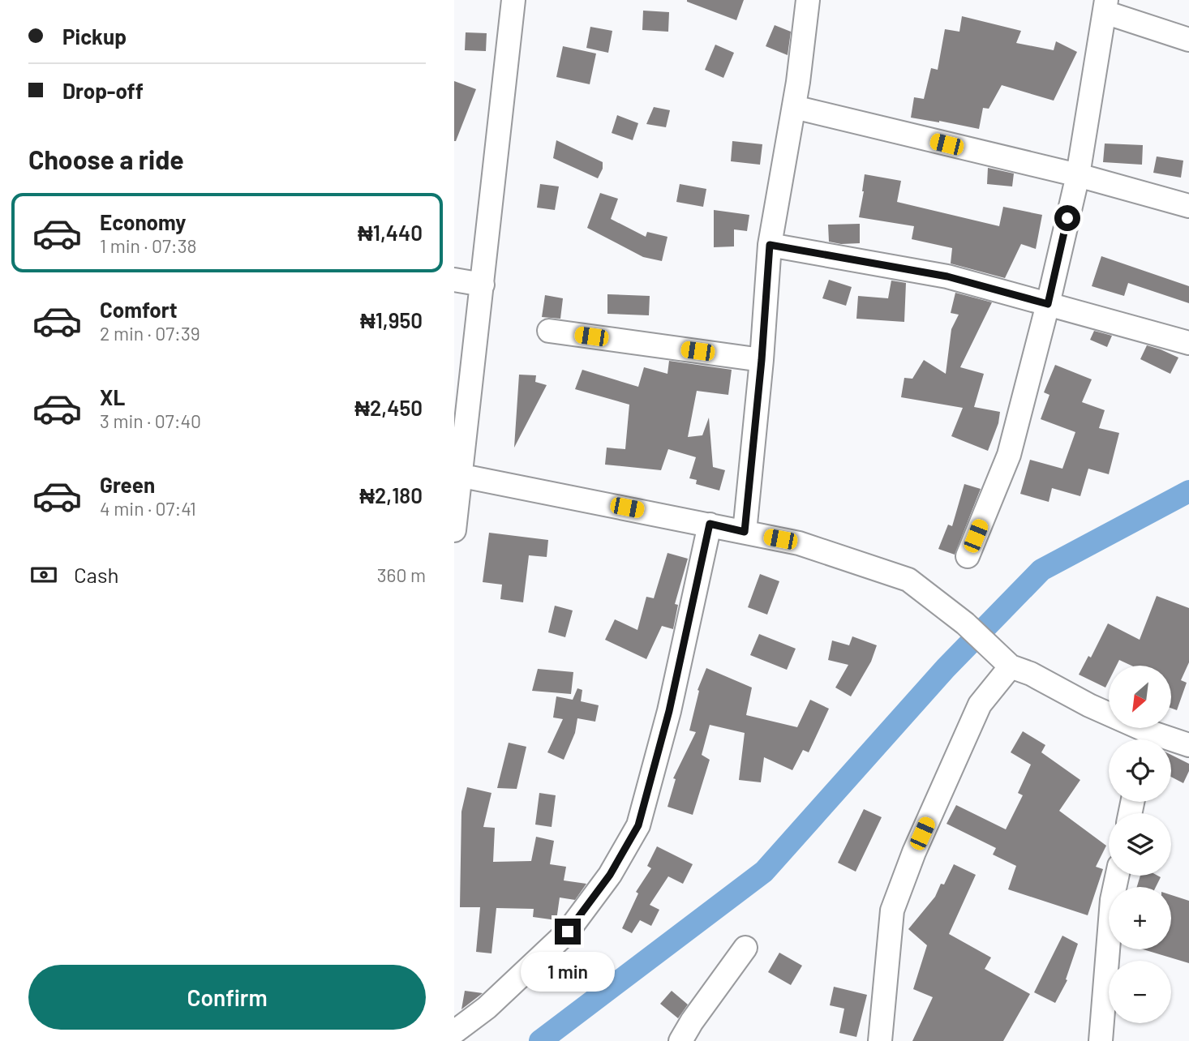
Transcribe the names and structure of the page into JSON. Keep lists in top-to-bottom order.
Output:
{
  "north": "bottom left",
  "page": {
    "banner": ["Pickup", "Drop-off"],
    "heading": "Choose a ride",
    "list": [
      {
        "name": "Economy",
        "note": "1 min · 07:38",
        "value": "₦1,440"
      },
      {
        "name": "Comfort",
        "note": "2 min · 07:39",
        "value": "₦1,950"
      },
      {
        "name": "XL",
        "note": "3 min · 07:40",
        "value": "₦2,450"
      },
      {
        "name": "Green",
        "note": "4 min · 07:41",
        "value": "₦2,180"
      }
    ],
    "pay": ["Cash", "360 m"],
    "map_buttons": ["+", "−"],
    "bubble": "1 min",
    "buttons": "Confirm"
  }
}
